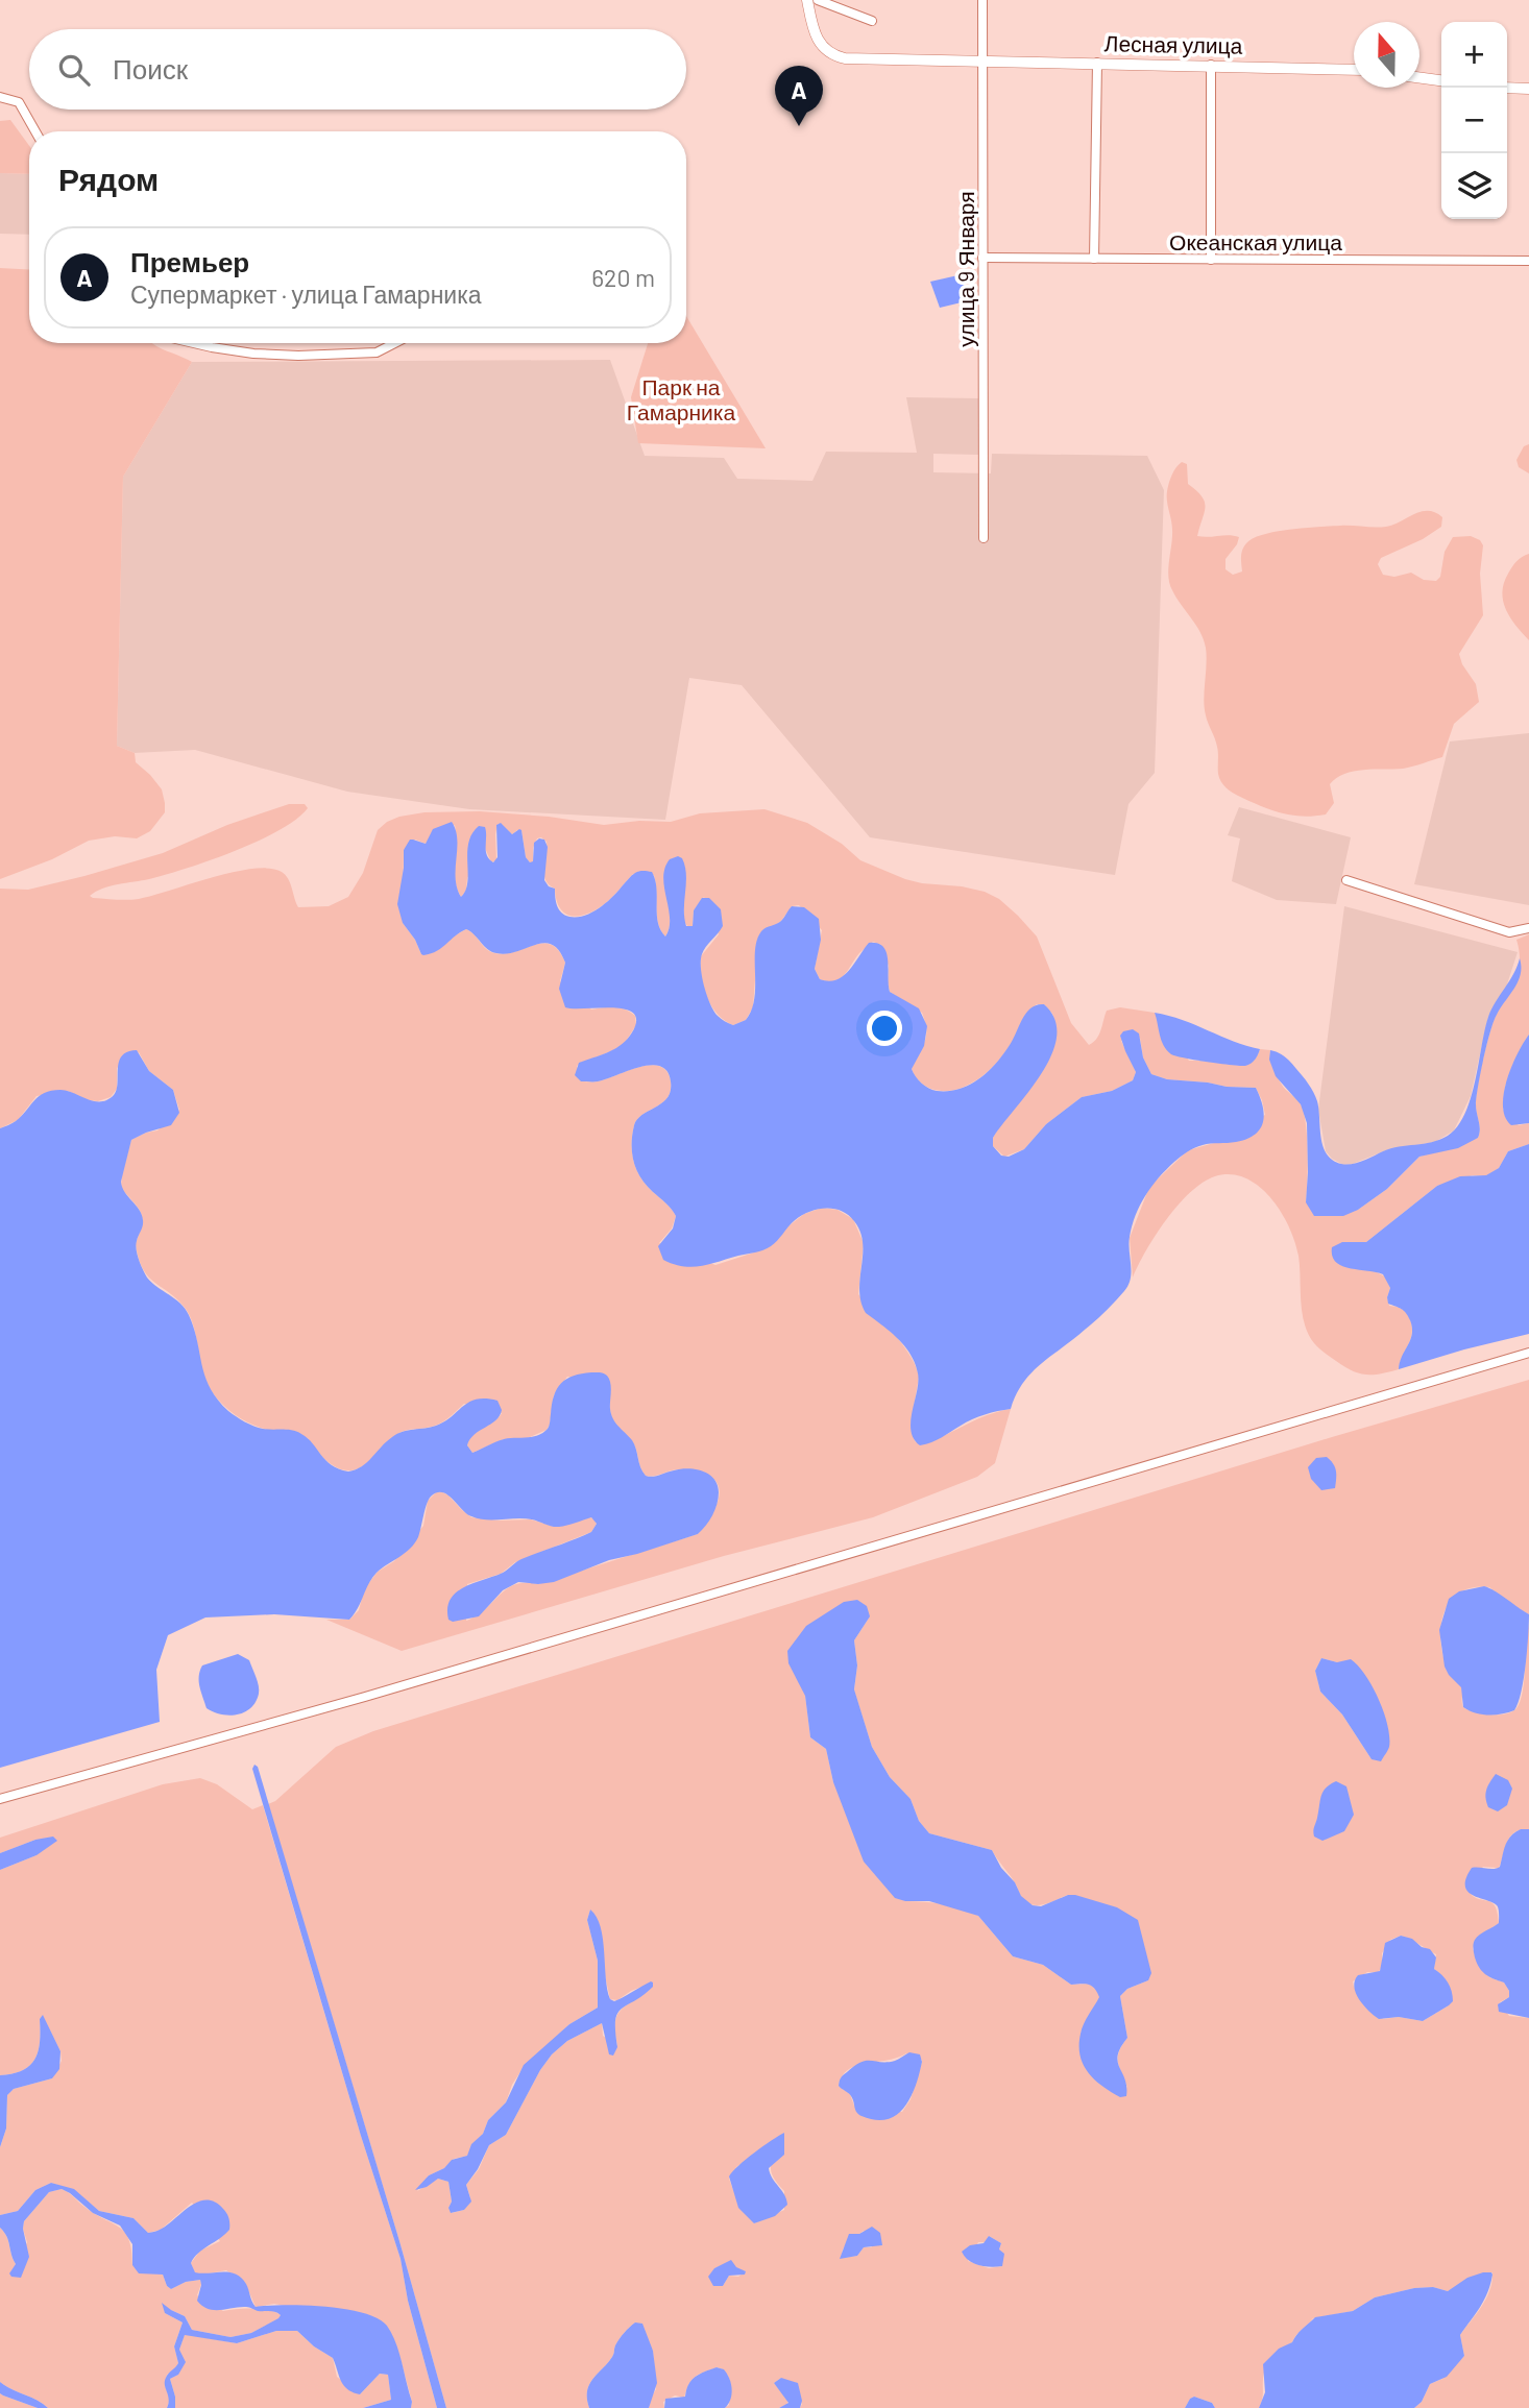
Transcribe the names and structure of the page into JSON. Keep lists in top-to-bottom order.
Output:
{
  "streets": {
    "street": ["Лесная улица", "Океанская улица", "улица 9 Января"]
  },
  "crossings": [
    ["Лесная улица", "улица 9 Января"],
    ["Океанская улица", "улица 9 Января"]
  ],
  "parks": ["Парк на Гамарника"],
  "north": "top",
  "page": {
    "map_buttons": ["+", "−"],
    "search": "Поиск",
    "pins": "A",
    "heading": "Рядом",
    "list": [
      {
        "mark": "A",
        "name": "Премьер",
        "note": "Супермаркет · улица Гамарника",
        "value": "620 m"
      }
    ]
  }
}
